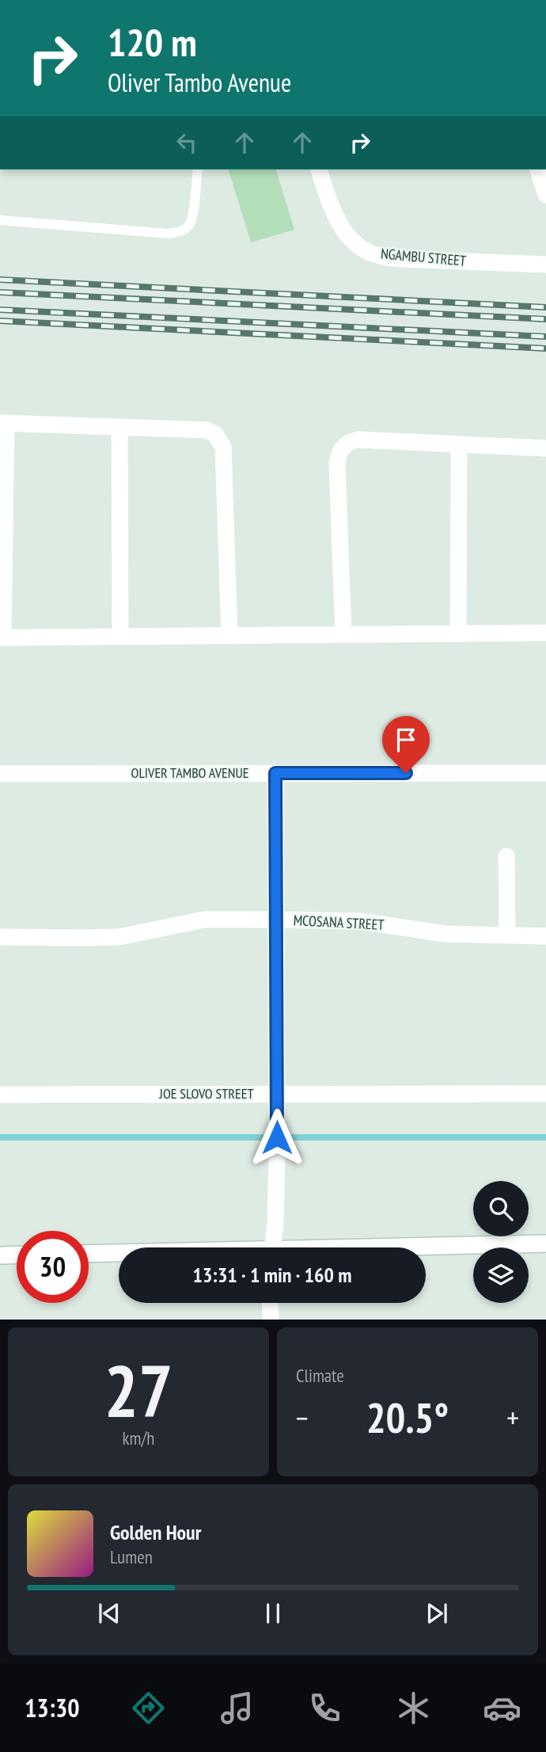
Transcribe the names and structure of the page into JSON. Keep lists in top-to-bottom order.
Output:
{
  "streets": {
    "street": [
      "NGAMBU STREET",
      "OLIVER TAMBO AVENUE",
      "MCOSANA STREET",
      "JOE SLOVO STREET"
    ]
  },
  "page": {
    "turn": ["120 m", "Oliver Tambo Avenue"],
    "limit": "30",
    "trip": "13:31 · 1 min · 160 m",
    "tile": [
      ["27", "km/h"],
      "Climate"
    ],
    "heat": ["−", "20.5°", "+"],
    "song": ["Golden Hour", "Lumen"],
    "tabs": "13:30"
  }
}
